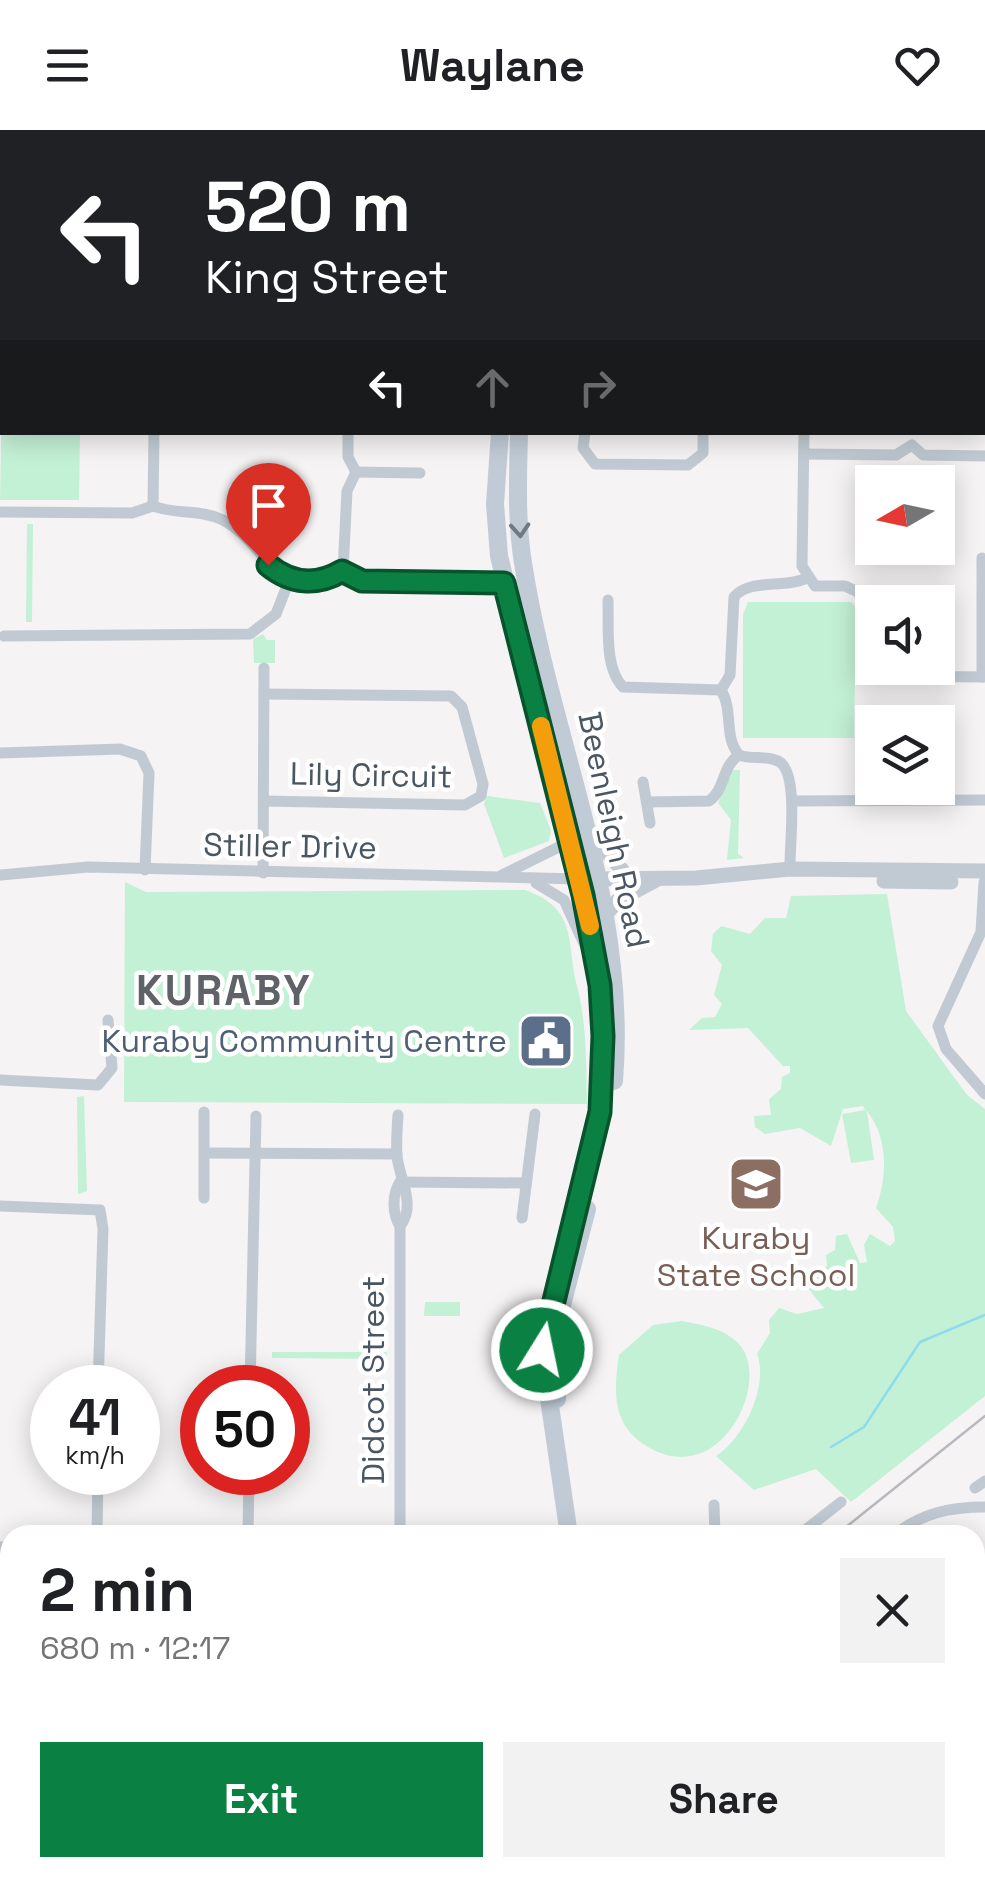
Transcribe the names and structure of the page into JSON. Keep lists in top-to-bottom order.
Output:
{
  "streets": {
    "main road": ["Beenleigh Road"],
    "street": ["Lily Circuit", "Stiller Drive", "Didcot Street"]
  },
  "crossings": [
    ["Lily Circuit", "Stiller Drive"],
    ["Beenleigh Road", "Stiller Drive"]
  ],
  "districts": ["KURABY"],
  "places": {
    "public building": ["Kuraby Community Centre"],
    "school or university": ["Kuraby State School"]
  },
  "north": "left",
  "page": {
    "header": "Waylane",
    "turn": ["520 m", "King Street"],
    "speed": "41 km/h",
    "limit": "50",
    "heading": ["2 min", "680 m · 12:17"],
    "buttons": ["Exit", "Share"]
  }
}
